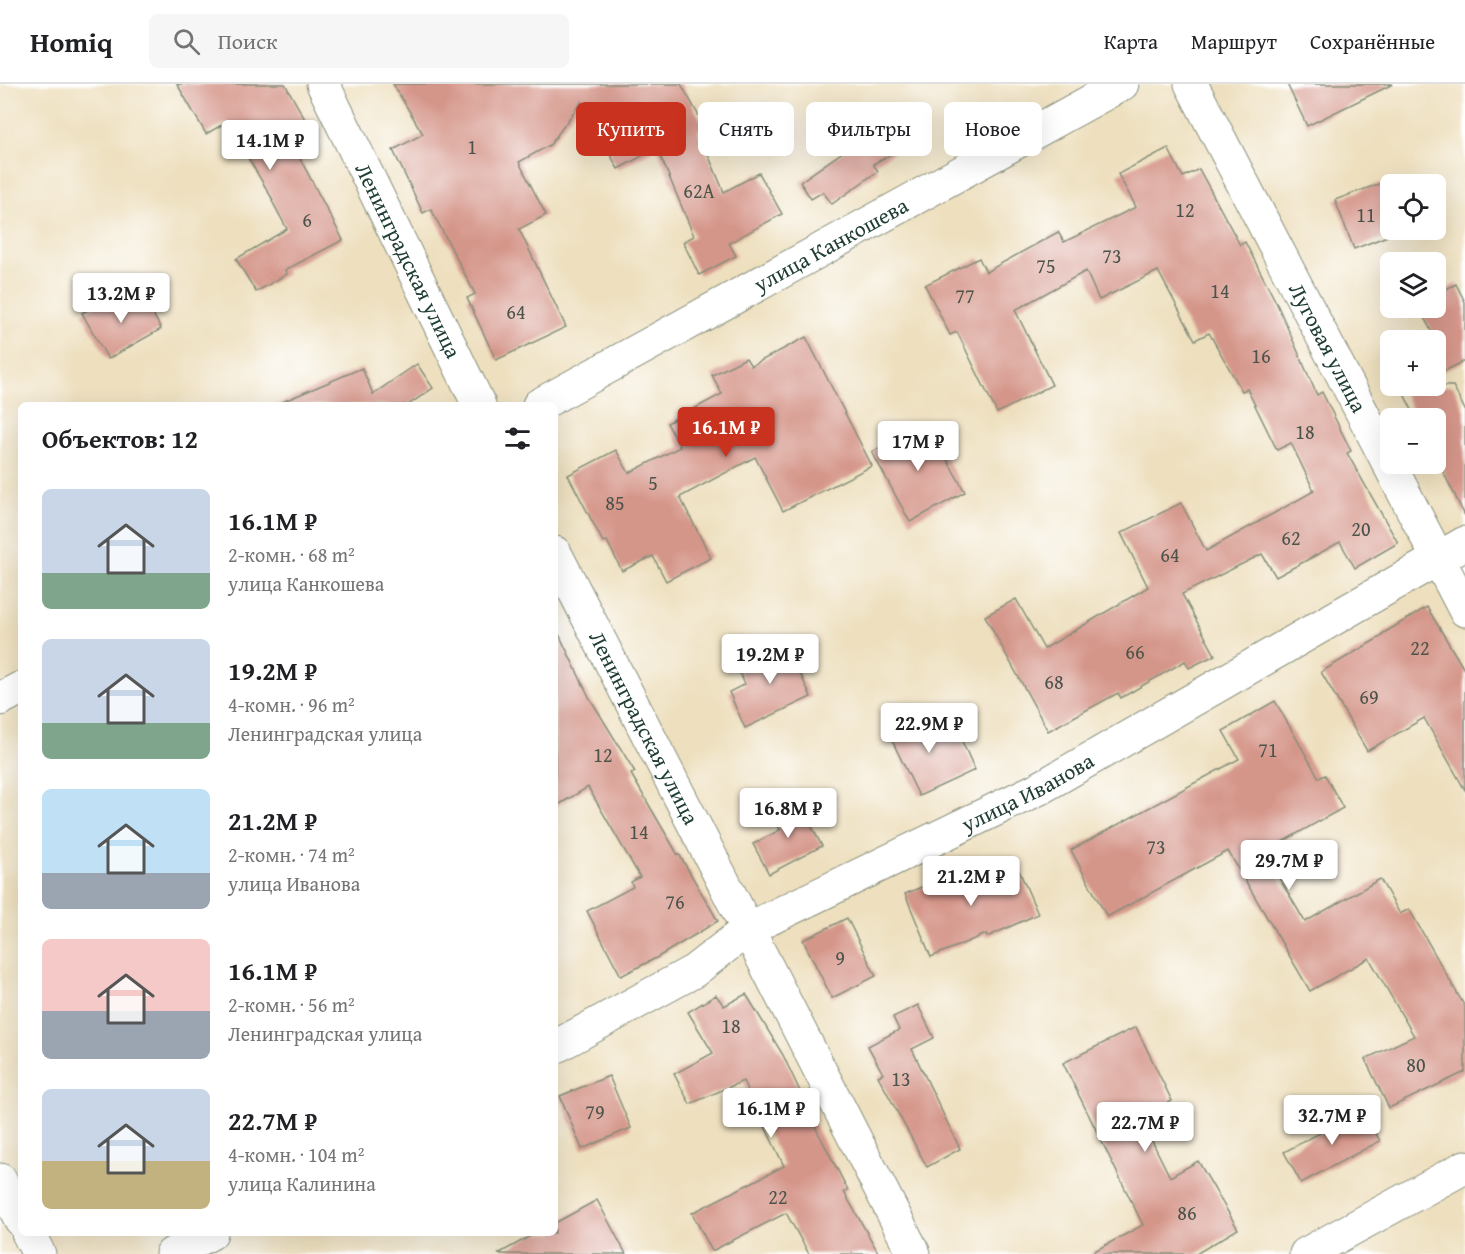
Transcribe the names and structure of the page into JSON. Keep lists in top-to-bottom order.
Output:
{
  "streets": {
    "street": [
      "улица Канкошева",
      "Ленинградская улица",
      "Луговая улица",
      "улица Иванова"
    ]
  },
  "crossings": [
    ["Ленинградская улица", "улица Иванова"],
    ["Луговая улица", "улица Иванова"]
  ],
  "house_numbers": [
    "1",
    "62А",
    "12",
    "11",
    "6",
    "73",
    "75",
    "14",
    "77",
    "64",
    "16",
    "18",
    "5",
    "85",
    "20",
    "62",
    "64",
    "22",
    "66",
    "68",
    "69",
    "71",
    "12",
    "14",
    "73",
    "76",
    "9",
    "18",
    "80",
    "13",
    "79",
    "22",
    "86"
  ],
  "page": {
    "header": "Homiq",
    "search": "Поиск",
    "nav": ["Карта", "Маршрут", "Сохранённые"],
    "chip": [
      "Купить",
      "Снять",
      "Фильтры",
      "Новое"
    ],
    "price": [
      "14.1M ₽",
      "13.2M ₽",
      "16.1M ₽",
      "17M ₽",
      "19.2M ₽",
      "22.9M ₽",
      "16.8M ₽",
      "29.7M ₽",
      "21.2M ₽",
      "16.1M ₽",
      "32.7M ₽",
      "22.7M ₽"
    ],
    "map_buttons": ["+", "−"],
    "heading": "Объектов: 12",
    "list": [
      {
        "name": "16.1M ₽",
        "note": "2-комн. · 68 m² · улица Канкошева"
      },
      {
        "name": "19.2M ₽",
        "note": "4-комн. · 96 m² · Ленинградская улица"
      },
      {
        "name": "21.2M ₽",
        "note": "2-комн. · 74 m² · улица Иванова"
      },
      {
        "name": "16.1M ₽",
        "note": "2-комн. · 56 m² · Ленинградская улица"
      },
      {
        "name": "22.7M ₽",
        "note": "4-комн. · 104 m² · улица Калинина"
      }
    ]
  }
}
